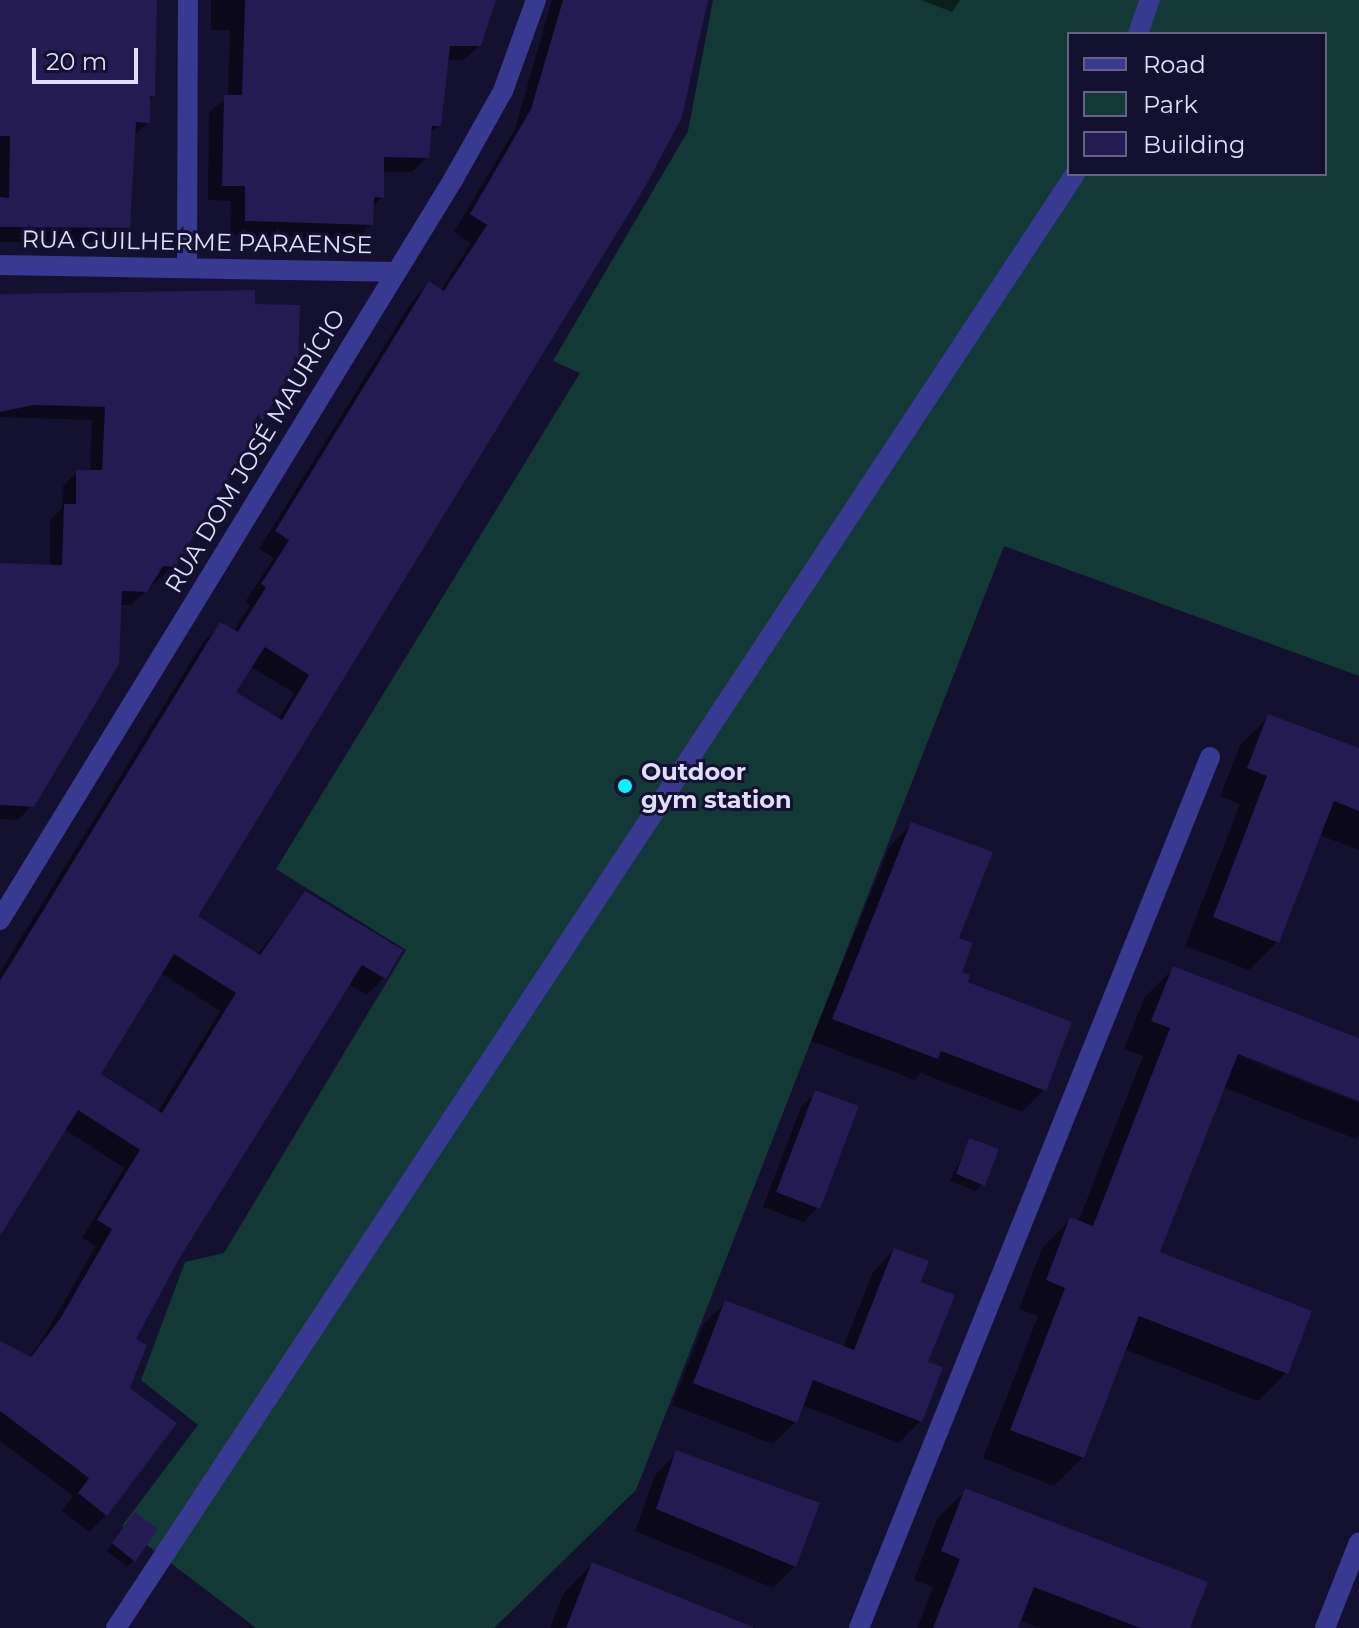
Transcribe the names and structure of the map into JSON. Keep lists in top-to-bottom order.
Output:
{
  "streets": {
    "street": ["RUA GUILHERME PARAENSE", "RUA DOM JOSÉ MAURÍCIO"]
  },
  "crossings": [
    ["RUA GUILHERME PARAENSE", "RUA DOM JOSÉ MAURÍCIO"]
  ],
  "places": ["Outdoor gym station"],
  "legend": ["Road", "Park", "Building"],
  "scale_bar": "20 m"
}
